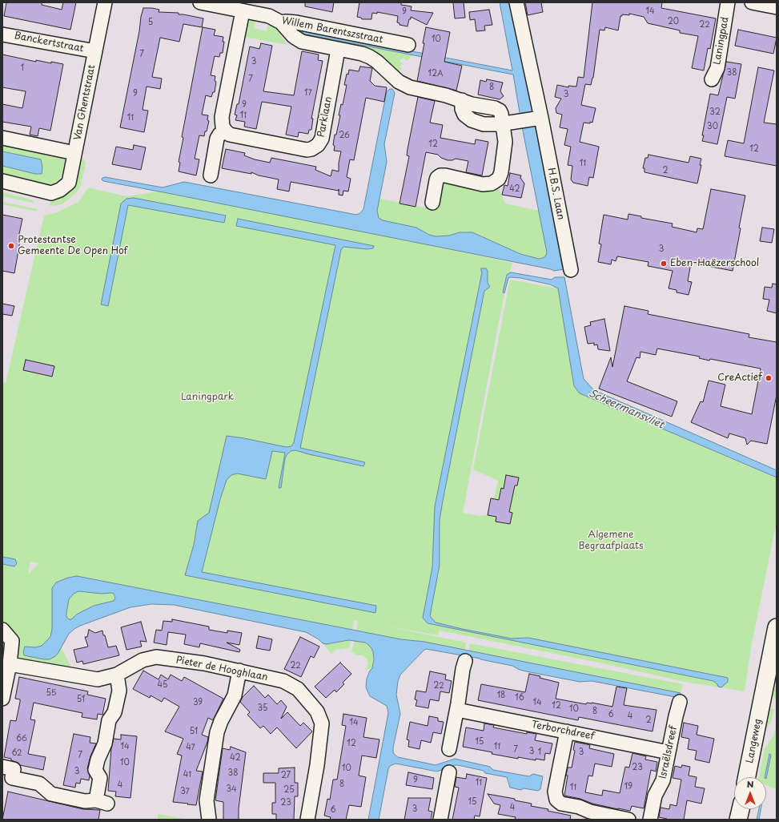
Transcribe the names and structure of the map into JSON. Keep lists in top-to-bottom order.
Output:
{
  "streets": {
    "main road": ["Langeweg"],
    "street": [
      "Willem Barentszstraat",
      "Laningpad",
      "Banckertstraat",
      "Van Ghentstraat",
      "Parklaan",
      "H.B.S. Laan",
      "Pieter de Hooghlaan",
      "Terborchdreef",
      "Israëlsdreef"
    ]
  },
  "crossings": [
    ["Banckertstraat", "Van Ghentstraat"],
    ["Terborchdreef", "Israëlsdreef"]
  ],
  "water": ["Scheermansvliet"],
  "parks": ["Laningpark", "Algemene Begraafplaats"],
  "places": ["Protestantse Gemeente De Open Hof", "Eben-Haëzerschool", "CreActief"],
  "house_numbers": [
    "14",
    "9",
    "20",
    "5",
    "22",
    "10",
    "7",
    "3",
    "1",
    "38",
    "12A",
    "7",
    "8",
    "17",
    "9",
    "3",
    "9",
    "32",
    "11",
    "11",
    "30",
    "26",
    "12",
    "12",
    "11",
    "2",
    "42",
    "3",
    "22",
    "45",
    "22",
    "55",
    "18",
    "16",
    "51",
    "39",
    "14",
    "12",
    "35",
    "10",
    "8",
    "6",
    "4",
    "2",
    "14",
    "51",
    "66",
    "15",
    "12",
    "14",
    "11",
    "47",
    "7",
    "3",
    "1",
    "3",
    "62",
    "7",
    "42",
    "10",
    "23",
    "10",
    "3",
    "38",
    "41",
    "27",
    "9",
    "11",
    "8",
    "4",
    "19",
    "11",
    "34",
    "25",
    "37",
    "15",
    "23",
    "4",
    "3",
    "6"
  ],
  "north": "top"
}
